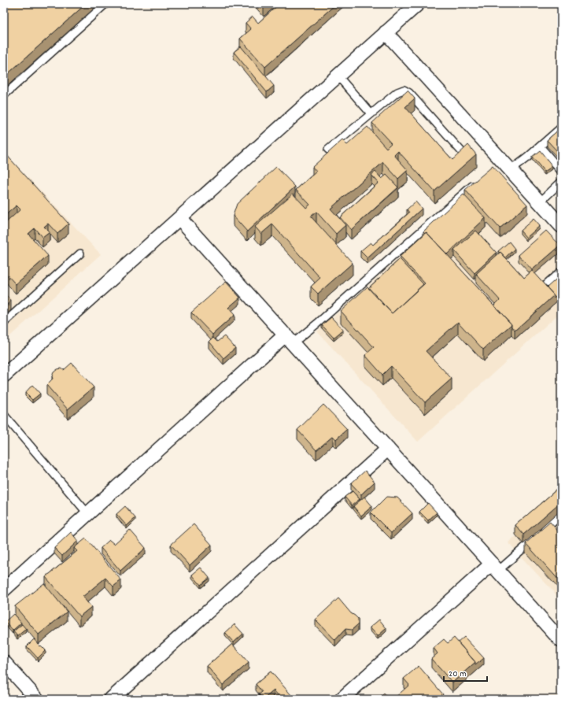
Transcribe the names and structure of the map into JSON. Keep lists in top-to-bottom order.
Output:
{
  "scale_bar": "20 m"
}
